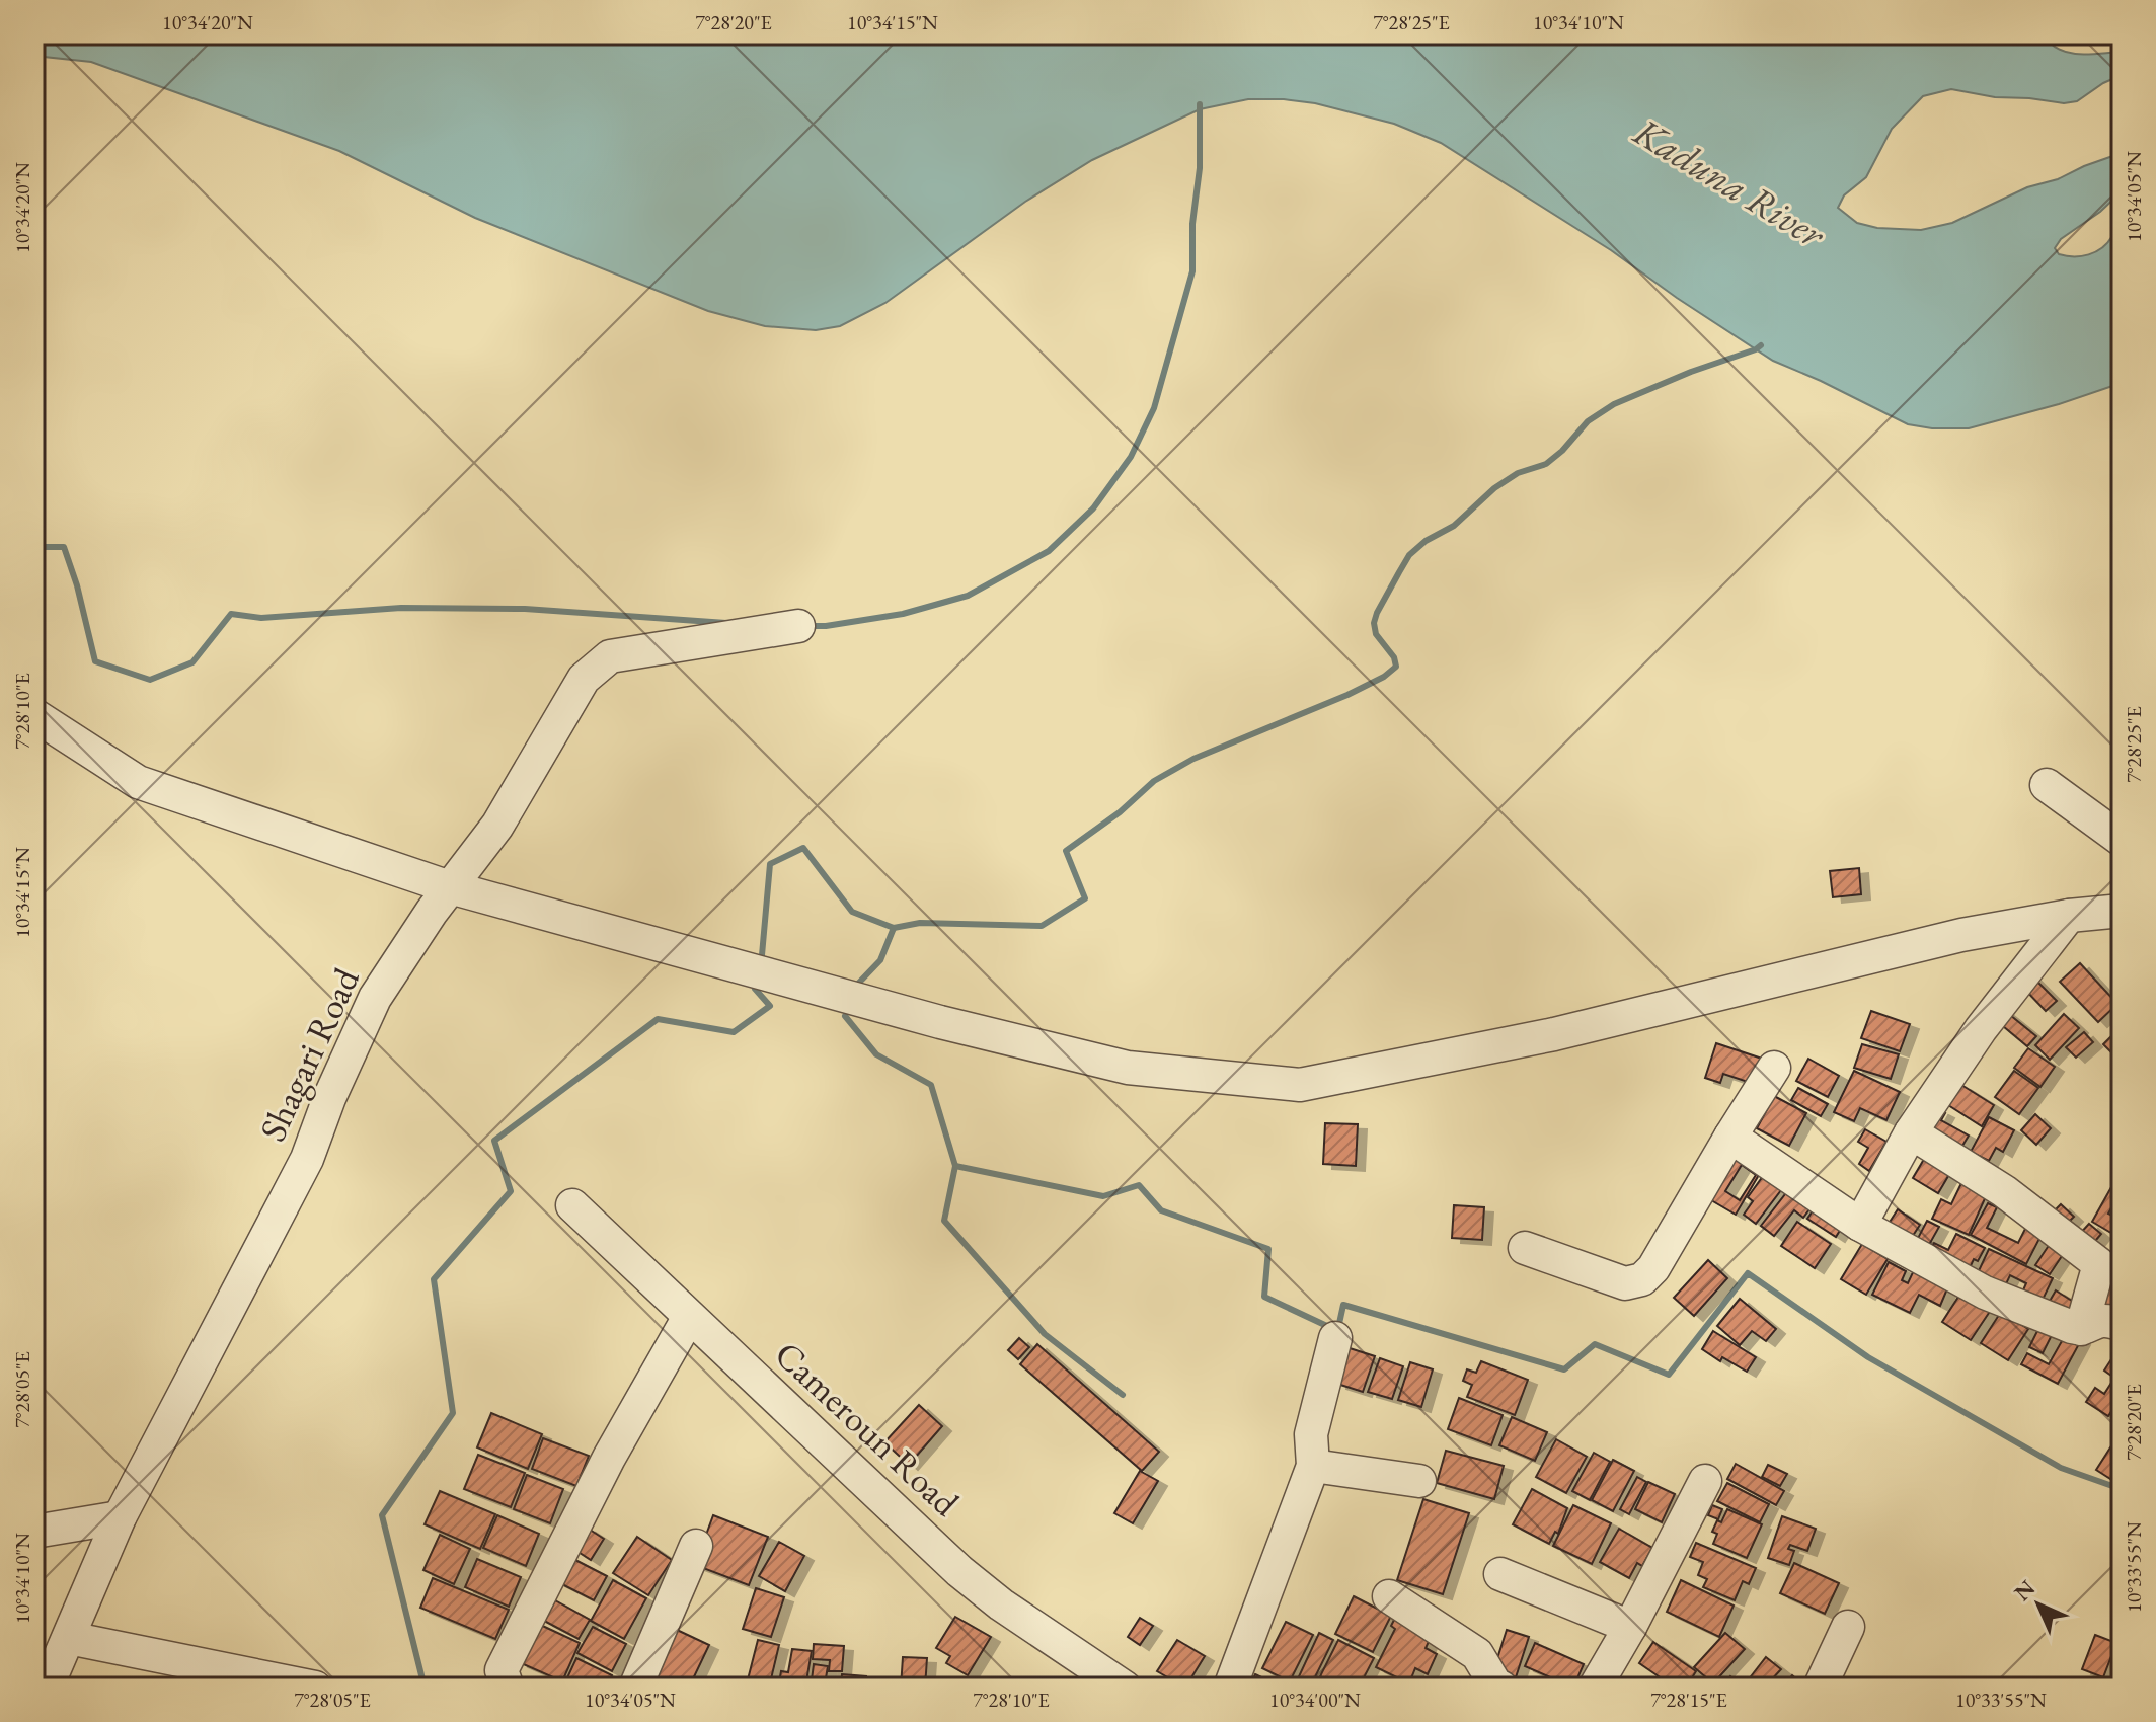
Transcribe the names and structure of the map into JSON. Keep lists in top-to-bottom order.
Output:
{
  "streets": {
    "street": ["Shagari Road", "Cameroun Road"]
  },
  "water": ["Kaduna River"],
  "north": "top left",
  "coordinates": [
    "10°34'20\"N",
    "7°28'20\"E",
    "10°34'15\"N",
    "7°28'25\"E",
    "10°34'10\"N",
    "10°34'05\"N",
    "7°28'10\"E",
    "7°28'05\"E",
    "10°33'55\"N",
    "10°34'00\"N",
    "7°28'15\"E"
  ]
}
